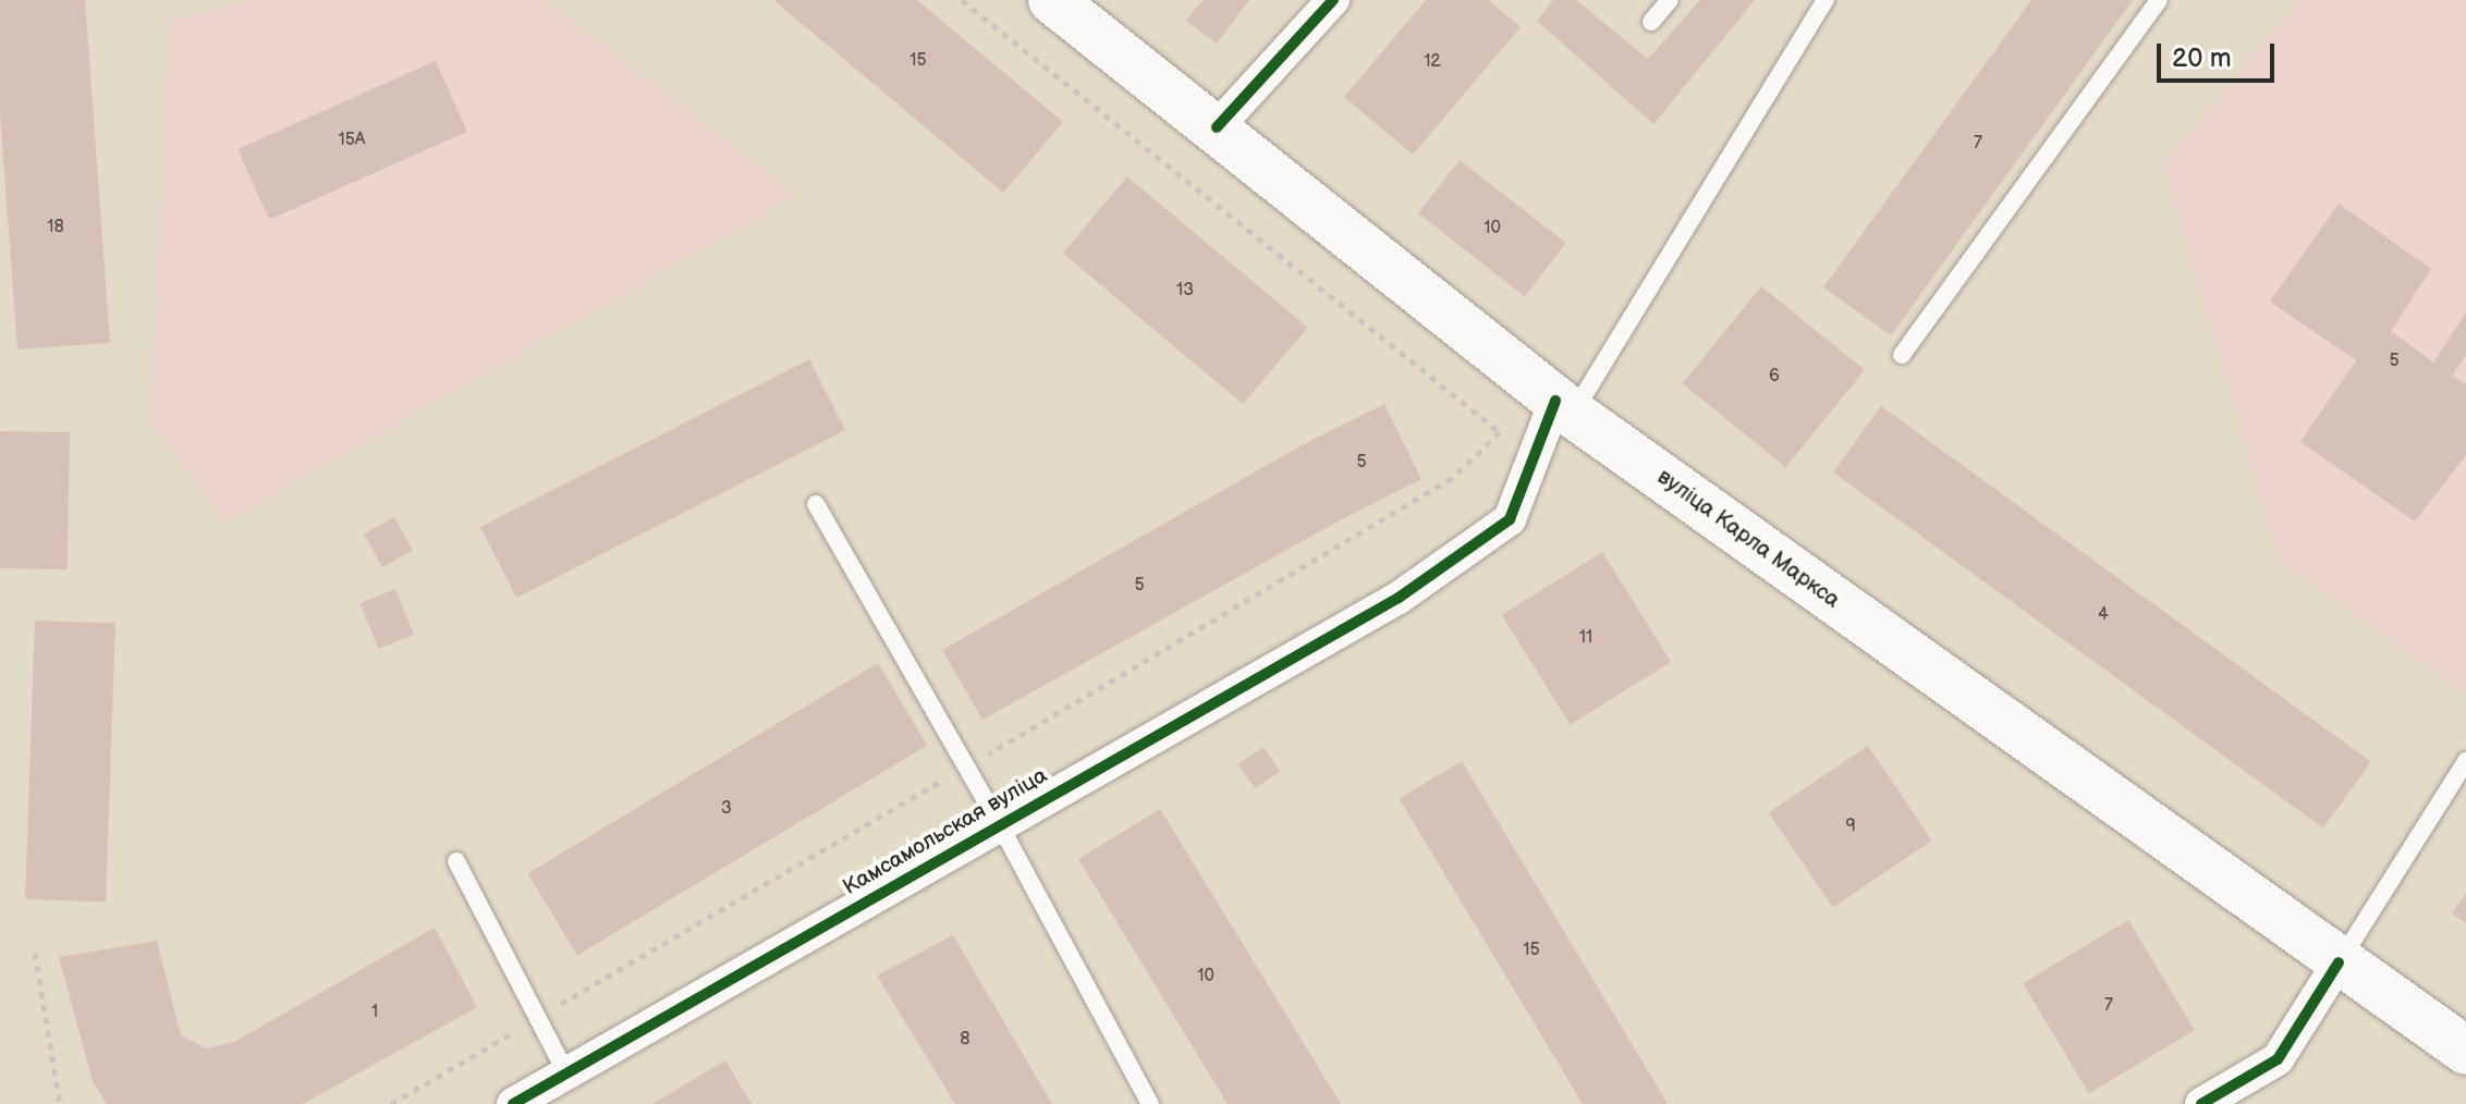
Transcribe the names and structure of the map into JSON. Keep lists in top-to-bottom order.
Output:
{
  "streets": {
    "main road": ["вуліца Карла Маркса"],
    "street": ["Камсамольская вуліца"]
  },
  "crossings": [
    ["вуліца Карла Маркса", "Камсамольская вуліца"]
  ],
  "house_numbers": [
    "15",
    "12",
    "15А",
    "7",
    "18",
    "10",
    "13",
    "5",
    "6",
    "5",
    "5",
    "4",
    "11",
    "3",
    "9",
    "15",
    "10",
    "7",
    "1",
    "8"
  ],
  "scale_bar": "20 m"
}
